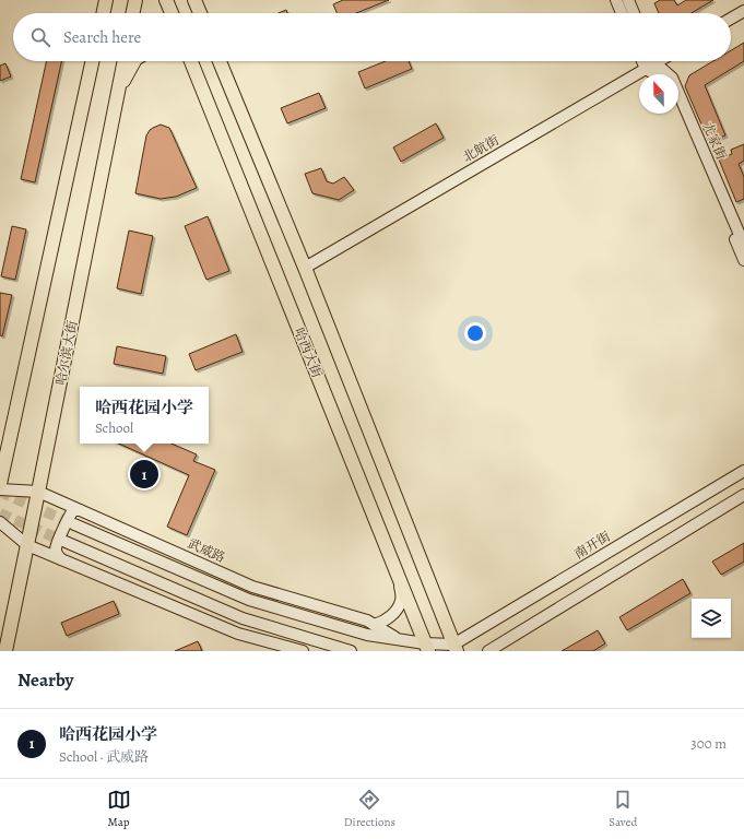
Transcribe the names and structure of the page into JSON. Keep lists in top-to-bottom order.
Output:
{
  "streets": {
    "main road": [
      "尤家街",
      "北航街",
      "哈尔滨大街",
      "哈西大街",
      "南开街",
      "武威路"
    ]
  },
  "crossings": [
    ["尤家街", "北航街"],
    ["哈尔滨大街", "武威路"],
    ["哈西大街", "武威路"],
    ["南开街", "武威路"]
  ],
  "north": "top",
  "page": {
    "search": "Search here",
    "popup": ["哈西花园小学", "School"],
    "pins": "1",
    "heading": "Nearby",
    "list": [
      {
        "mark": "1",
        "name": "哈西花园小学",
        "note": "School · 武威路",
        "value": "300 m"
      }
    ],
    "nav": ["Map", "Directions", "Saved"]
  }
}
